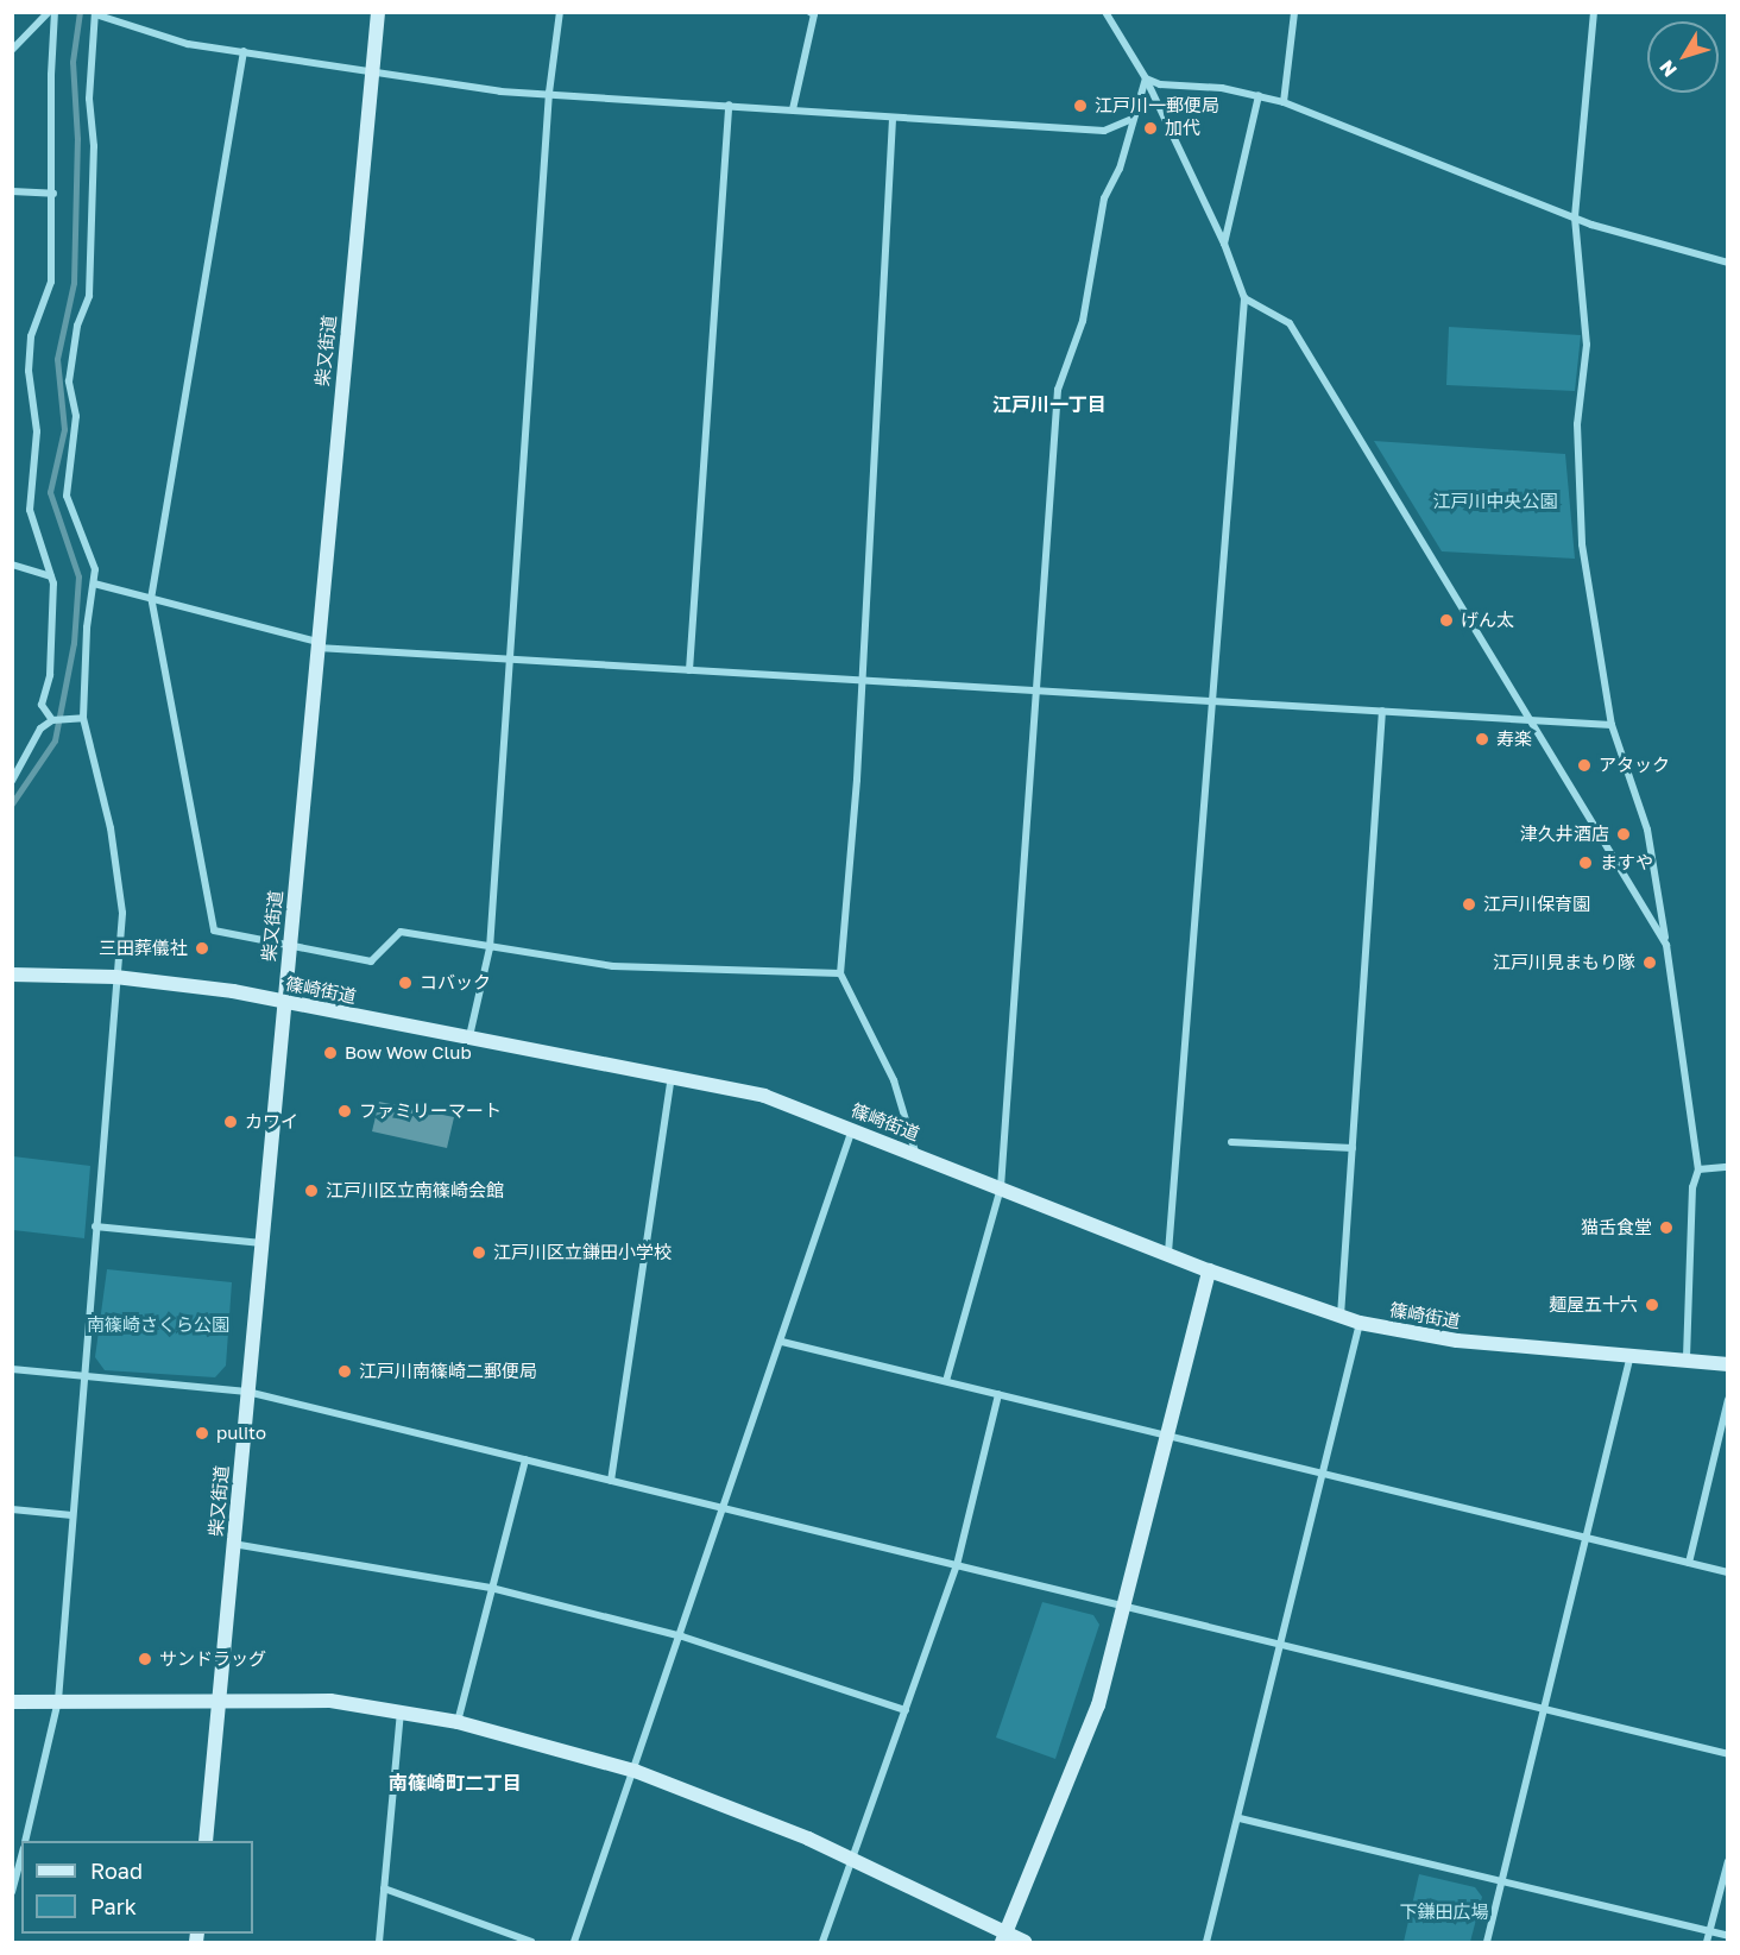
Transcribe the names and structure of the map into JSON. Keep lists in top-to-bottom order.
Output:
{
  "streets": {
    "street": ["柴又街道", "篠崎街道"]
  },
  "crossings": [
    ["柴又街道", "篠崎街道"]
  ],
  "districts": ["江戸川一丁目", "南篠崎町二丁目"],
  "parks": ["江戸川中央公園", "南篠崎さくら公園", "下鎌田広場"],
  "places": [
    "江戸川一郵便局",
    "加代",
    "げん太",
    "寿楽",
    "アタック",
    "津久井酒店",
    "ますや",
    "江戸川保育園",
    "三田葬儀社",
    "江戸川見まもり隊",
    "コバック",
    "Bow Wow Club",
    "ファミリーマート",
    "カワイ",
    "江戸川区立南篠崎会館",
    "猫舌食堂",
    "江戸川区立鎌田小学校",
    "麺屋五十六",
    "江戸川南篠崎二郵便局",
    "pulito",
    "サンドラッグ"
  ],
  "legend": ["Road", "Park"],
  "north": "bottom left"
}
